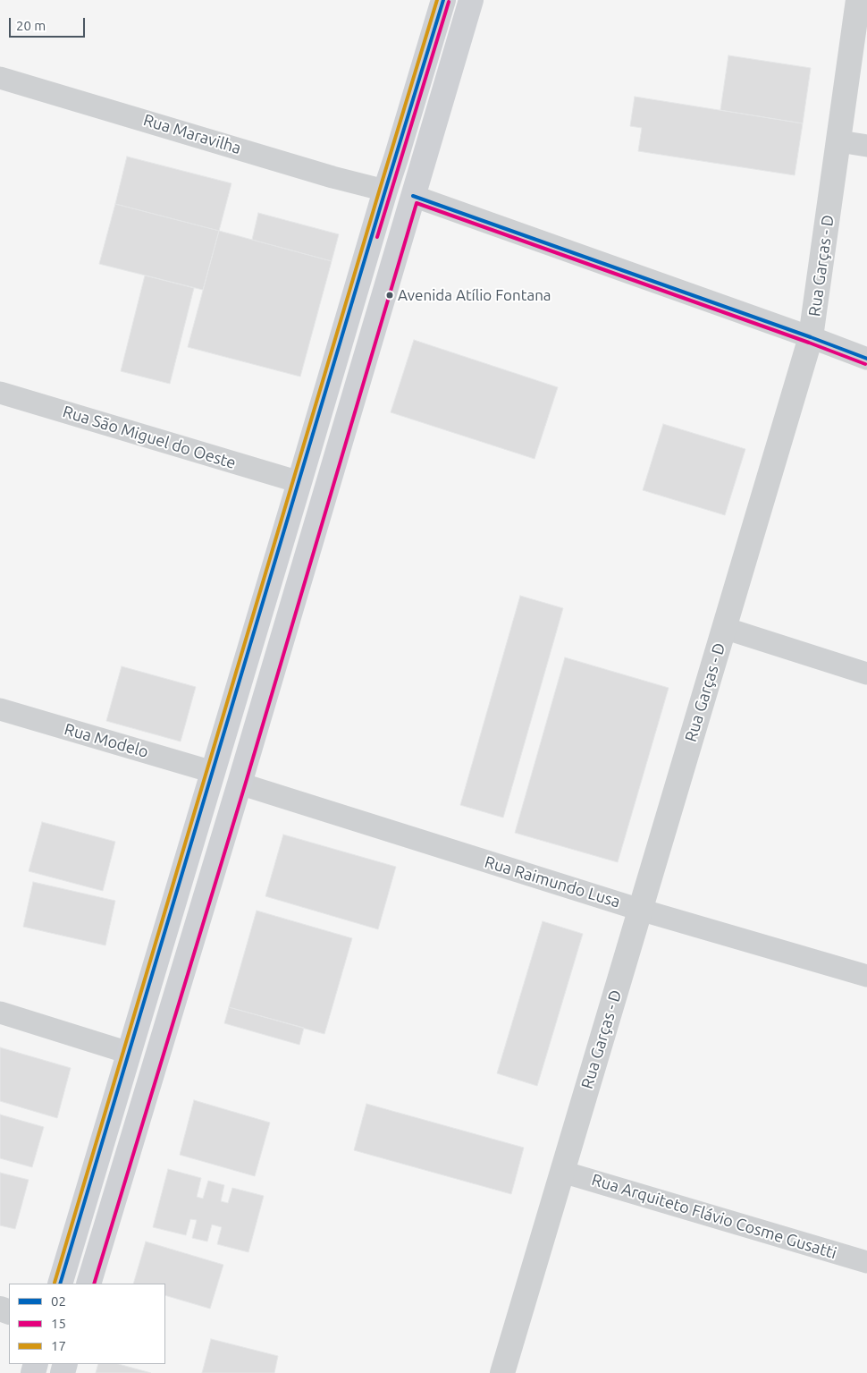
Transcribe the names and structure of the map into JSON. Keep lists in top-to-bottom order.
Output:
{
  "streets": {
    "street": [
      "Rua Maravilha",
      "Rua Garças - D",
      "Rua São Miguel do Oeste",
      "Rua Modelo",
      "Rua Raimundo Lusa",
      "Rua Arquiteto Flávio Cosme Gusatti"
    ]
  },
  "crossings": [
    ["Rua Garças - D", "Rua Raimundo Lusa"],
    ["Rua Garças - D", "Rua Arquiteto Flávio Cosme Gusatti"]
  ],
  "places": ["Avenida Atílio Fontana"],
  "lines": ["transit line 02", "transit line 17", "transit line 15"],
  "legend": ["02", "15", "17"],
  "scale_bar": "20 m"
}
